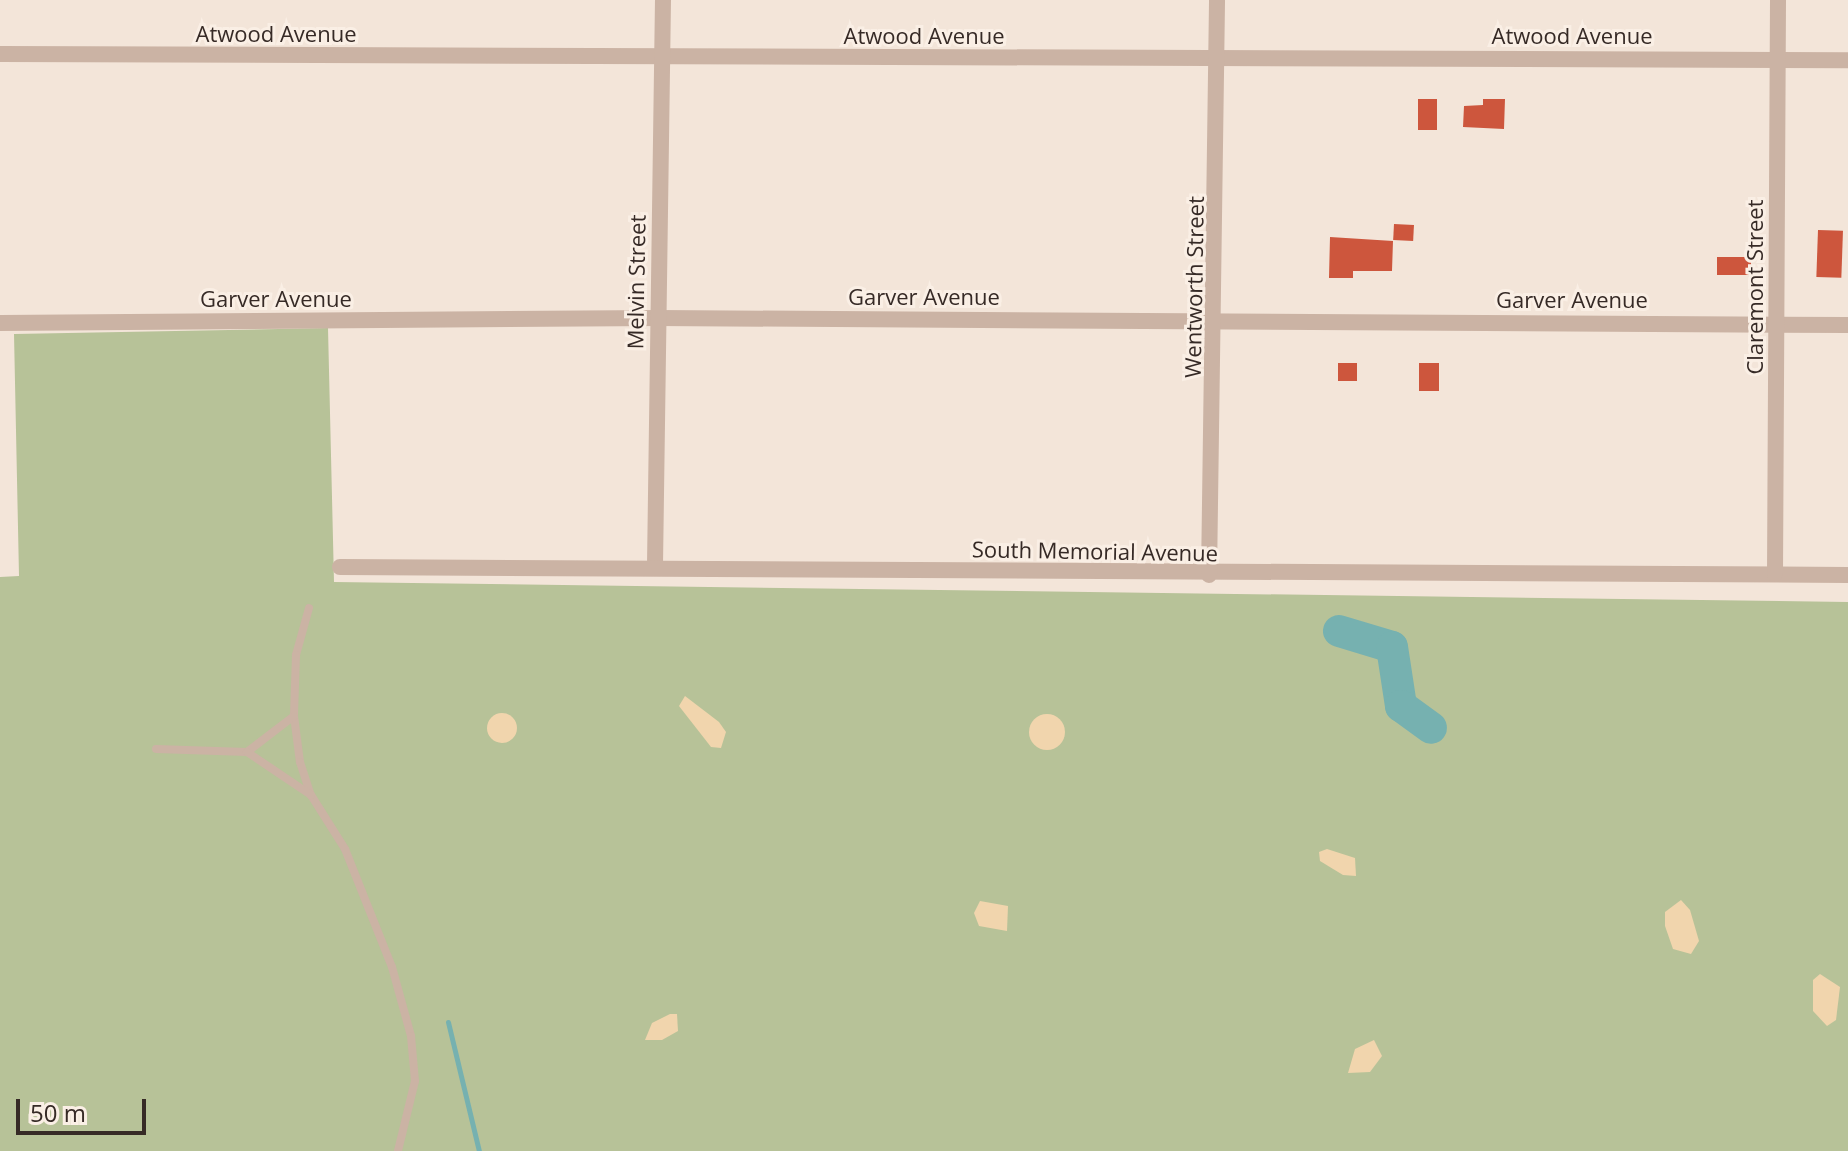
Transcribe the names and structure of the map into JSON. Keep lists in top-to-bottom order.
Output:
{
  "streets": {
    "street": [
      "Atwood Avenue",
      "Melvin Street",
      "Wentworth Street",
      "Claremont Street",
      "Garver Avenue",
      "South Memorial Avenue"
    ]
  },
  "crossings": [
    ["Atwood Avenue", "Melvin Street"],
    ["Atwood Avenue", "Wentworth Street"],
    ["Atwood Avenue", "Claremont Street"],
    ["Melvin Street", "Garver Avenue"],
    ["Melvin Street", "South Memorial Avenue"],
    ["Wentworth Street", "Garver Avenue"],
    ["Wentworth Street", "South Memorial Avenue"],
    ["Claremont Street", "Garver Avenue"],
    ["Claremont Street", "South Memorial Avenue"]
  ],
  "scale_bar": "50 m"
}
